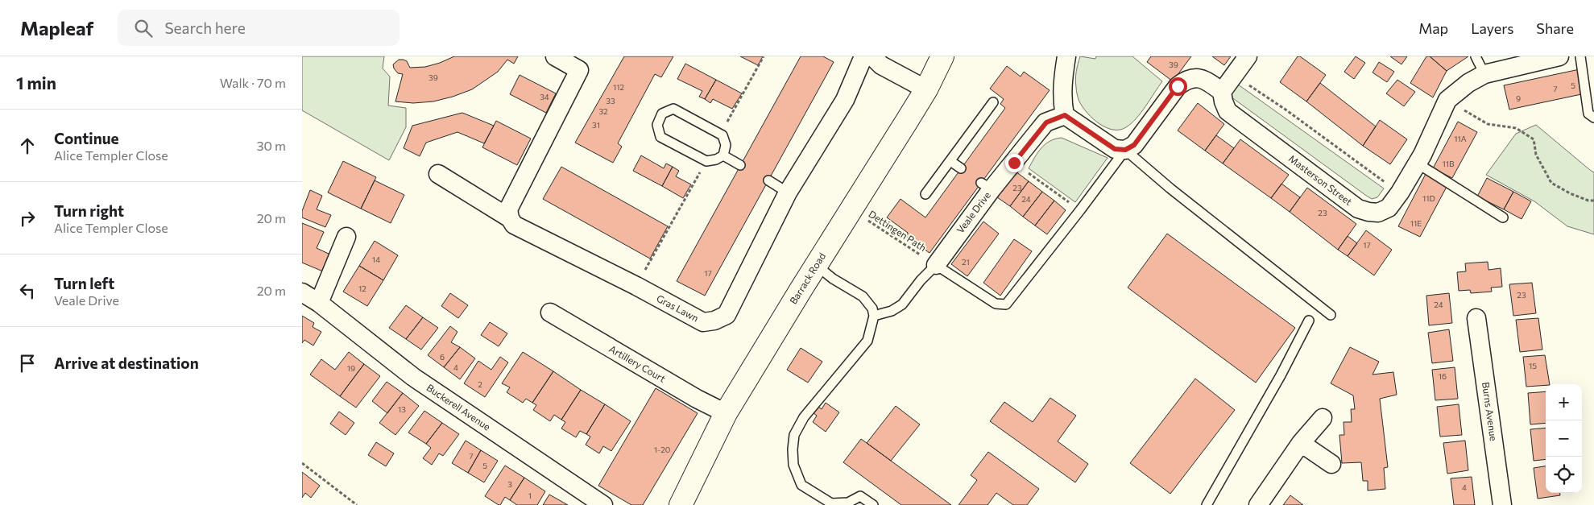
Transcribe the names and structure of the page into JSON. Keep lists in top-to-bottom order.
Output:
{
  "streets": {
    "street": [
      "Masterson Street",
      "Veale Drive",
      "Barrack Road",
      "Gras Lawn",
      "Artillery Court",
      "Buckerell Avenue",
      "Burns Avenue"
    ],
    "path": ["Dettingen Path"]
  },
  "crossings": [
    ["Veale Drive", "Dettingen Path"],
    ["Dettingen Path", "Barrack Road"],
    ["Barrack Road", "Artillery Court"]
  ],
  "house_numbers": [
    "39",
    "39",
    "5",
    "112",
    "7",
    "34",
    "9",
    "33",
    "32",
    "31",
    "11A",
    "11B",
    "23",
    "11D",
    "24",
    "23",
    "11E",
    "17",
    "14",
    "21",
    "17",
    "12",
    "23",
    "24",
    "6",
    "15",
    "4",
    "19",
    "16",
    "2",
    "13",
    "1-20",
    "7",
    "5",
    "3",
    "4",
    "1"
  ],
  "page": {
    "header": "Mapleaf",
    "search": "Search here",
    "nav": ["Map", "Layers", "Share"],
    "heading": ["1 min", "Walk · 70 m"],
    "list": [
      ["Continue", "Alice Templer Close", "30 m"],
      ["Turn right", "Alice Templer Close", "20 m"],
      ["Turn left", "Veale Drive", "20 m"],
      "Arrive at destination"
    ],
    "map_buttons": ["+", "−"]
  }
}
